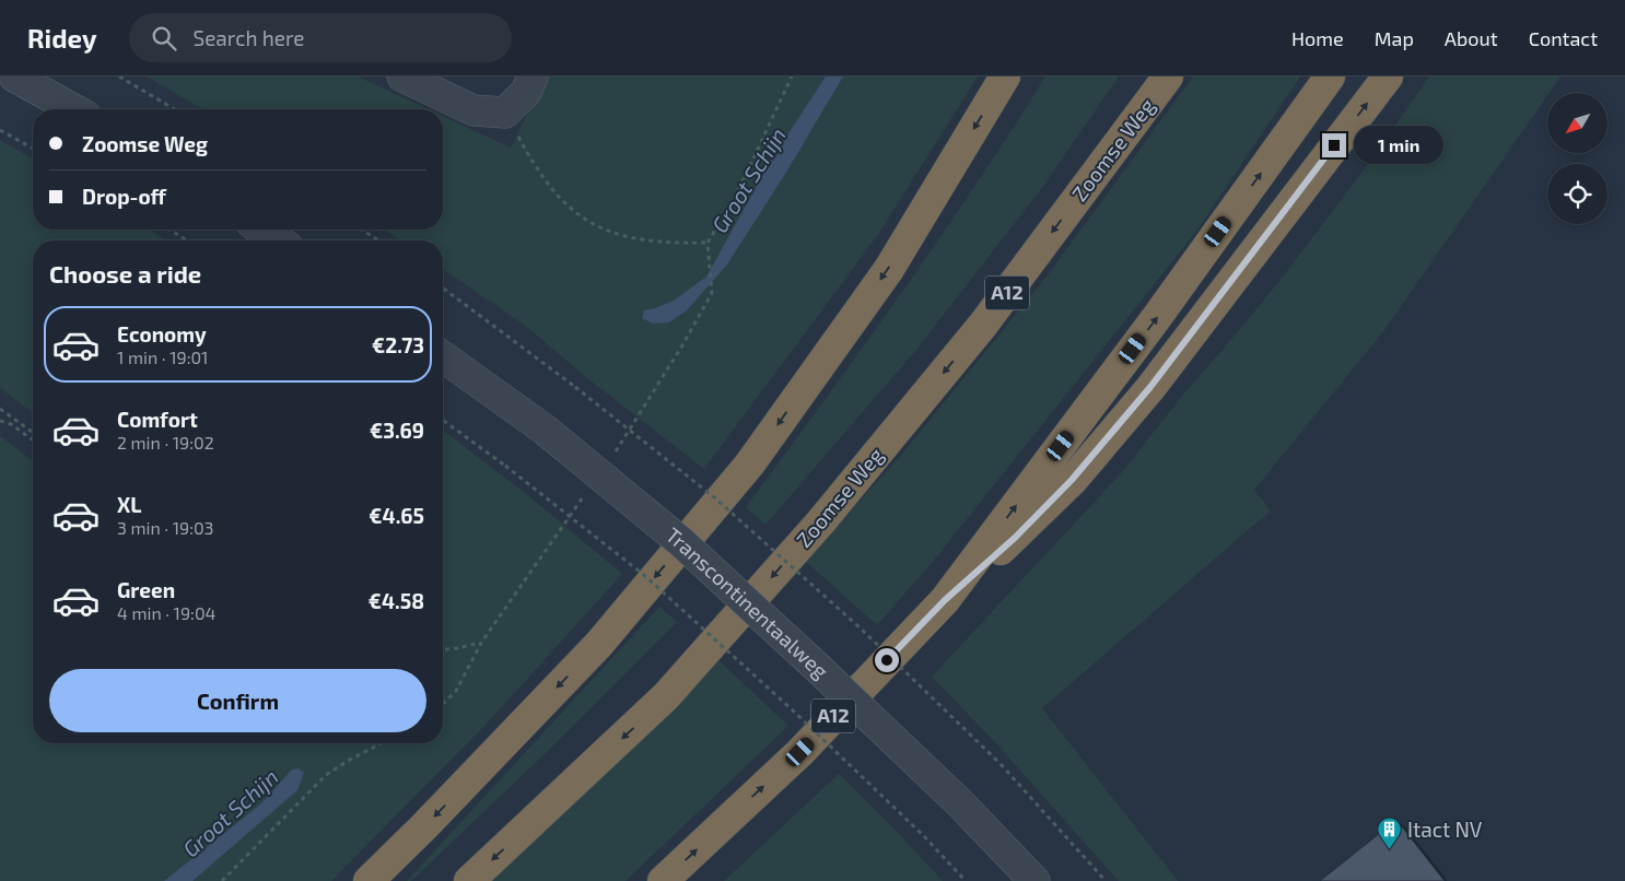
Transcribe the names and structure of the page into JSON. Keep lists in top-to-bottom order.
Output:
{
  "streets": {
    "highway": ["Zoomse Weg", "A12"],
    "street": ["Transcontinentaalweg"]
  },
  "water": ["Groot Schijn"],
  "places": {
    "building": ["Itact NV"]
  },
  "north": "bottom left",
  "page": {
    "header": "Ridey",
    "search": "Search here",
    "nav": [
      "Home",
      "Map",
      "About",
      "Contact"
    ],
    "banner": ["Zoomse Weg", "Drop-off"],
    "bubble": "1 min",
    "heading": "Choose a ride",
    "list": [
      {
        "name": "Economy",
        "note": "1 min · 19:01",
        "value": "€2.73"
      },
      {
        "name": "Comfort",
        "note": "2 min · 19:02",
        "value": "€3.69"
      },
      {
        "name": "XL",
        "note": "3 min · 19:03",
        "value": "€4.65"
      },
      {
        "name": "Green",
        "note": "4 min · 19:04",
        "value": "€4.58"
      }
    ],
    "buttons": "Confirm"
  }
}
